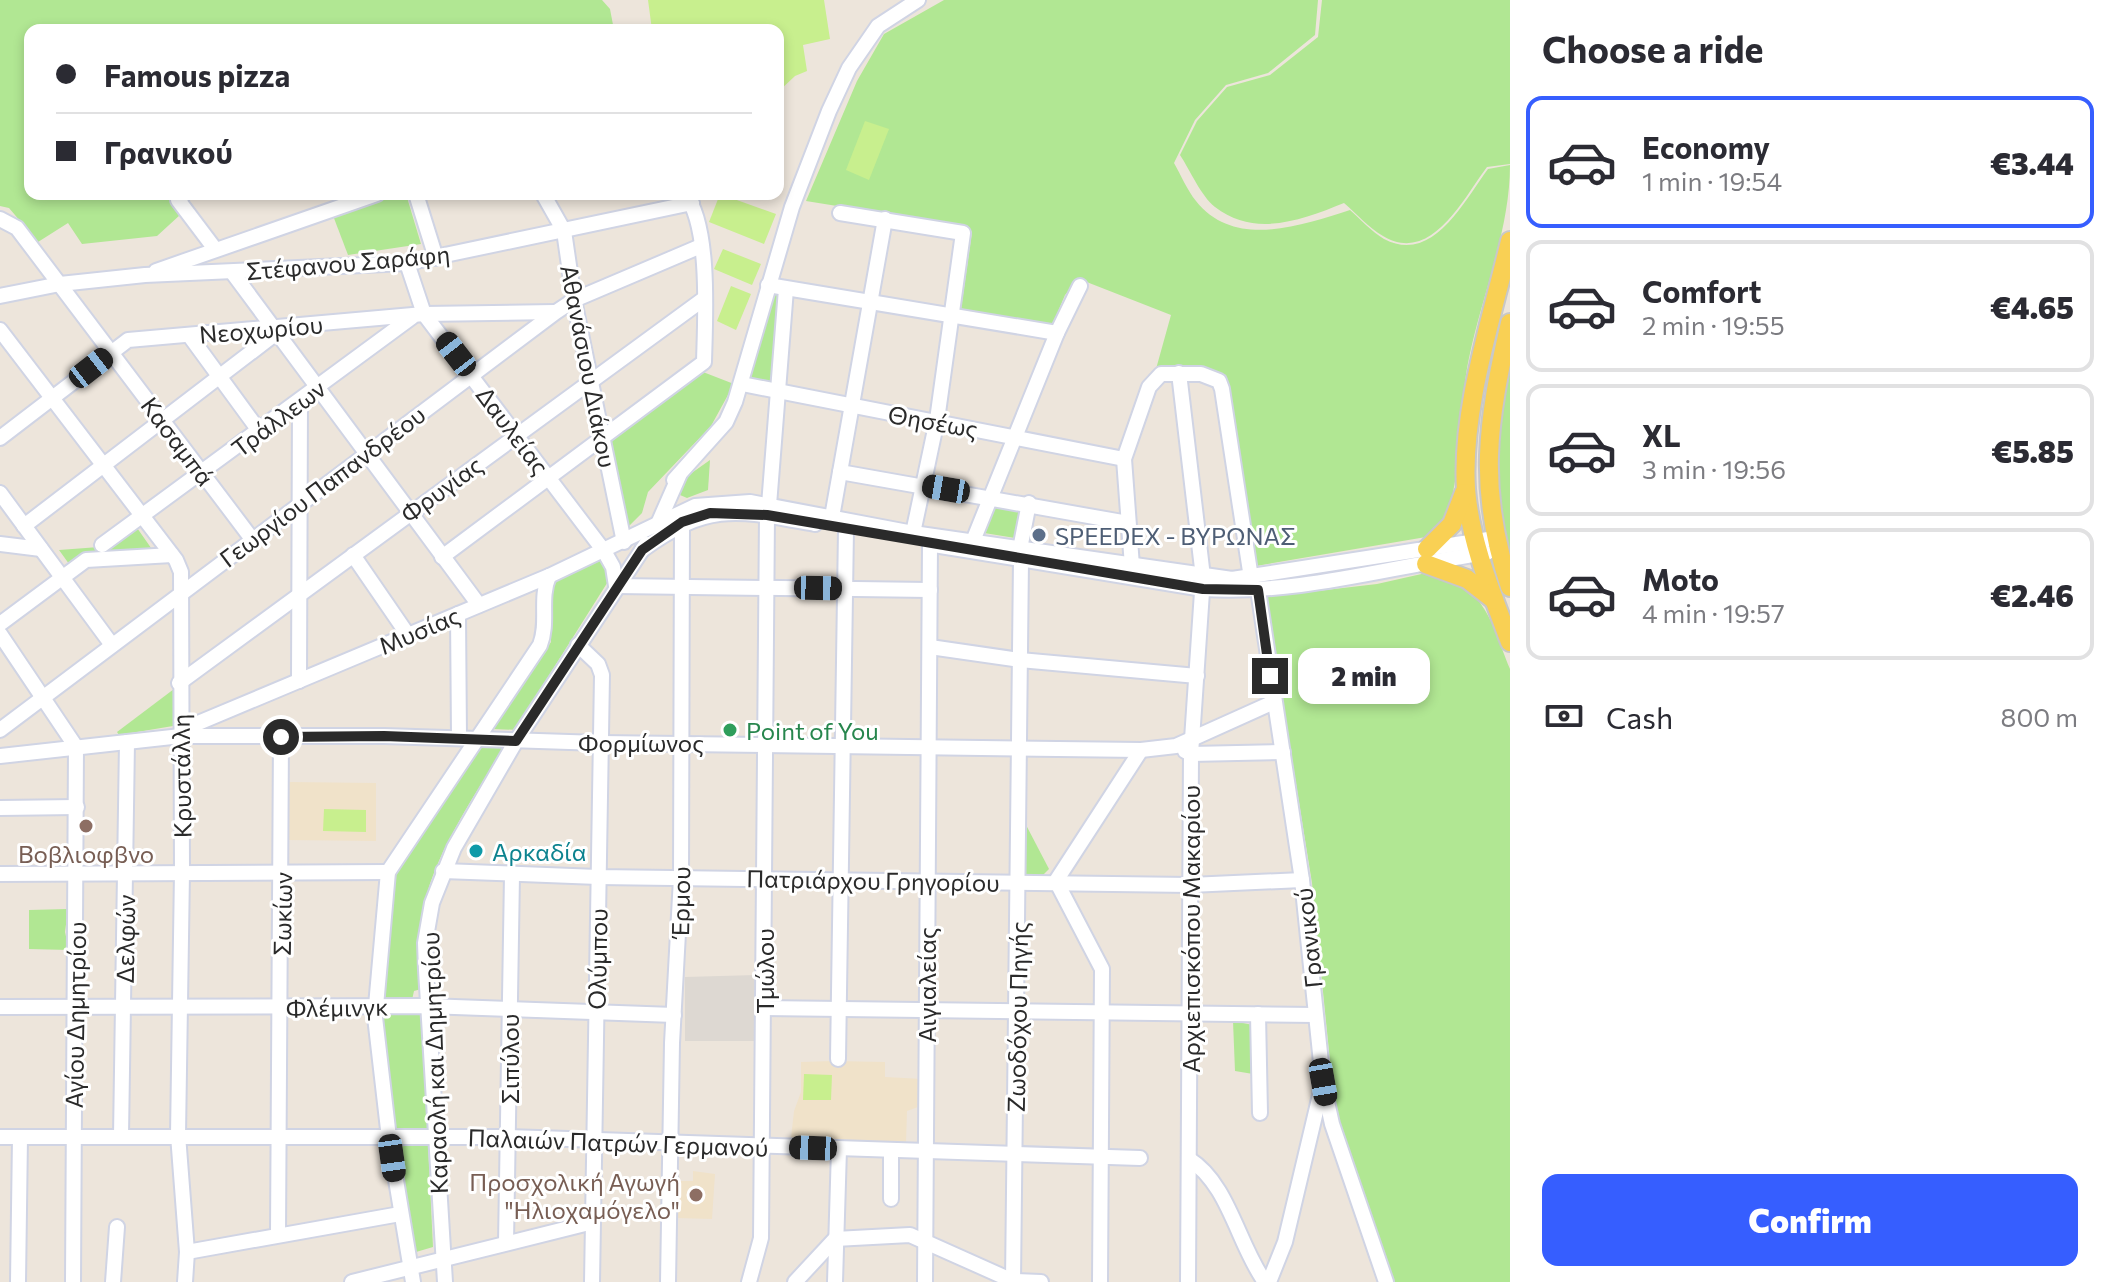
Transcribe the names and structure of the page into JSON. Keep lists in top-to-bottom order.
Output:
{
  "streets": {
    "street": [
      "Στέφανου Σαράφη",
      "Νεοχωρίου",
      "Αθανάσιου Διάκου",
      "Τράλλεων",
      "Θησέως",
      "Δαυλείας",
      "Κασαμπά",
      "Γεωργίου Παπανδρέου",
      "Φρυγίας",
      "Μυσίας",
      "Φορμίωνος",
      "Κρυστάλλη",
      "Πατριάρχου Γρηγορίου",
      "Έρμου",
      "Σωκίων",
      "Αρχιεπισκόπου Μακαρίου",
      "Γρανικού",
      "Δελφών",
      "Ολύμπου",
      "Τμώλου",
      "Αιγιαλείας",
      "Φλέμινγκ",
      "Αγίου Δημητρίου",
      "Ζωοδόχου Πηγής",
      "Σιπύλου",
      "Καραολή και Δημητρίου",
      "Παλαιών Πατρών Γερμανού"
    ]
  },
  "crossings": [
    ["Στέφανου Σαράφη", "Αθανάσιου Διάκου"],
    ["Στέφανου Σαράφη", "Δαυλείας"],
    ["Στέφανου Σαράφη", "Κασαμπά"],
    ["Νεοχωρίου", "Τράλλεων"],
    ["Νεοχωρίου", "Δαυλείας"],
    ["Νεοχωρίου", "Κασαμπά"],
    ["Νεοχωρίου", "Γεωργίου Παπανδρέου"],
    ["Νεοχωρίου", "Κρυστάλλη"],
    ["Αθανάσιου Διάκου", "Γεωργίου Παπανδρέου"],
    ["Αθανάσιου Διάκου", "Φρυγίας"],
    ["Αθανάσιου Διάκου", "Μυσίας"],
    ["Αθανάσιου Διάκου", "Καραολή και Δημητρίου"],
    ["Τράλλεων", "Δαυλείας"],
    ["Τράλλεων", "Κασαμπά"],
    ["Τράλλεων", "Κρυστάλλη"],
    ["Θησέως", "Τμώλου"],
    ["Δαυλείας", "Γεωργίου Παπανδρέου"],
    ["Δαυλείας", "Φρυγίας"],
    ["Δαυλείας", "Μυσίας"],
    ["Δαυλείας", "Καραολή και Δημητρίου"],
    ["Κασαμπά", "Γεωργίου Παπανδρέου"],
    ["Γεωργίου Παπανδρέου", "Κρυστάλλη"],
    ["Φρυγίας", "Κρυστάλλη"],
    ["Μυσίας", "Φορμίωνος"],
    ["Μυσίας", "Κρυστάλλη"],
    ["Μυσίας", "Τμώλου"],
    ["Μυσίας", "Καραολή και Δημητρίου"],
    ["Φορμίωνος", "Κρυστάλλη"],
    ["Φορμίωνος", "Έρμου"],
    ["Φορμίωνος", "Σωκίων"],
    ["Φορμίωνος", "Αρχιεπισκόπου Μακαρίου"],
    ["Φορμίωνος", "Γρανικού"],
    ["Φορμίωνος", "Δελφών"],
    ["Φορμίωνος", "Ολύμπου"],
    ["Φορμίωνος", "Τμώλου"],
    ["Φορμίωνος", "Αιγιαλείας"],
    ["Φορμίωνος", "Αγίου Δημητρίου"],
    ["Φορμίωνος", "Ζωοδόχου Πηγής"],
    ["Φορμίωνος", "Καραολή και Δημητρίου"],
    ["Κρυστάλλη", "Φλέμινγκ"],
    ["Κρυστάλλη", "Παλαιών Πατρών Γερμανού"],
    ["Πατριάρχου Γρηγορίου", "Έρμου"],
    ["Πατριάρχου Γρηγορίου", "Αρχιεπισκόπου Μακαρίου"],
    ["Πατριάρχου Γρηγορίου", "Γρανικού"],
    ["Πατριάρχου Γρηγορίου", "Ολύμπου"],
    ["Πατριάρχου Γρηγορίου", "Τμώλου"],
    ["Πατριάρχου Γρηγορίου", "Αιγιαλείας"],
    ["Πατριάρχου Γρηγορίου", "Ζωοδόχου Πηγής"],
    ["Πατριάρχου Γρηγορίου", "Σιπύλου"],
    ["Πατριάρχου Γρηγορίου", "Καραολή και Δημητρίου"],
    ["Έρμου", "Φλέμινγκ"],
    ["Έρμου", "Παλαιών Πατρών Γερμανού"],
    ["Σωκίων", "Φλέμινγκ"],
    ["Σωκίων", "Παλαιών Πατρών Γερμανού"],
    ["Αρχιεπισκόπου Μακαρίου", "Γρανικού"],
    ["Δελφών", "Φλέμινγκ"],
    ["Δελφών", "Παλαιών Πατρών Γερμανού"],
    ["Ολύμπου", "Φλέμινγκ"],
    ["Ολύμπου", "Καραολή και Δημητρίου"],
    ["Ολύμπου", "Παλαιών Πατρών Γερμανού"],
    ["Τμώλου", "Παλαιών Πατρών Γερμανού"],
    ["Αιγιαλείας", "Παλαιών Πατρών Γερμανού"],
    ["Φλέμινγκ", "Αγίου Δημητρίου"],
    ["Φλέμινγκ", "Σιπύλου"],
    ["Φλέμινγκ", "Καραολή και Δημητρίου"],
    ["Αγίου Δημητρίου", "Παλαιών Πατρών Γερμανού"],
    ["Ζωοδόχου Πηγής", "Παλαιών Πατρών Γερμανού"],
    ["Σιπύλου", "Παλαιών Πατρών Γερμανού"],
    ["Καραολή και Δημητρίου", "Παλαιών Πατρών Γερμανού"]
  ],
  "places": [
    "SPEEDEX - ΒΥΡΩΝΑΣ",
    "Point of You",
    "Βοβλιοφβνο",
    "Αρκαδία",
    "Προσχολική Αγωγή \"Ηλιοχαμόγελο\""
  ],
  "page": {
    "heading": "Choose a ride",
    "banner": ["Famous pizza", "Γρανικού"],
    "list": [
      {
        "name": "Economy",
        "note": "1 min · 19:54",
        "value": "€3.44"
      },
      {
        "name": "Comfort",
        "note": "2 min · 19:55",
        "value": "€4.65"
      },
      {
        "name": "XL",
        "note": "3 min · 19:56",
        "value": "€5.85"
      },
      {
        "name": "Moto",
        "note": "4 min · 19:57",
        "value": "€2.46"
      }
    ],
    "bubble": "2 min",
    "pay": ["Cash", "800 m"],
    "buttons": "Confirm"
  }
}
